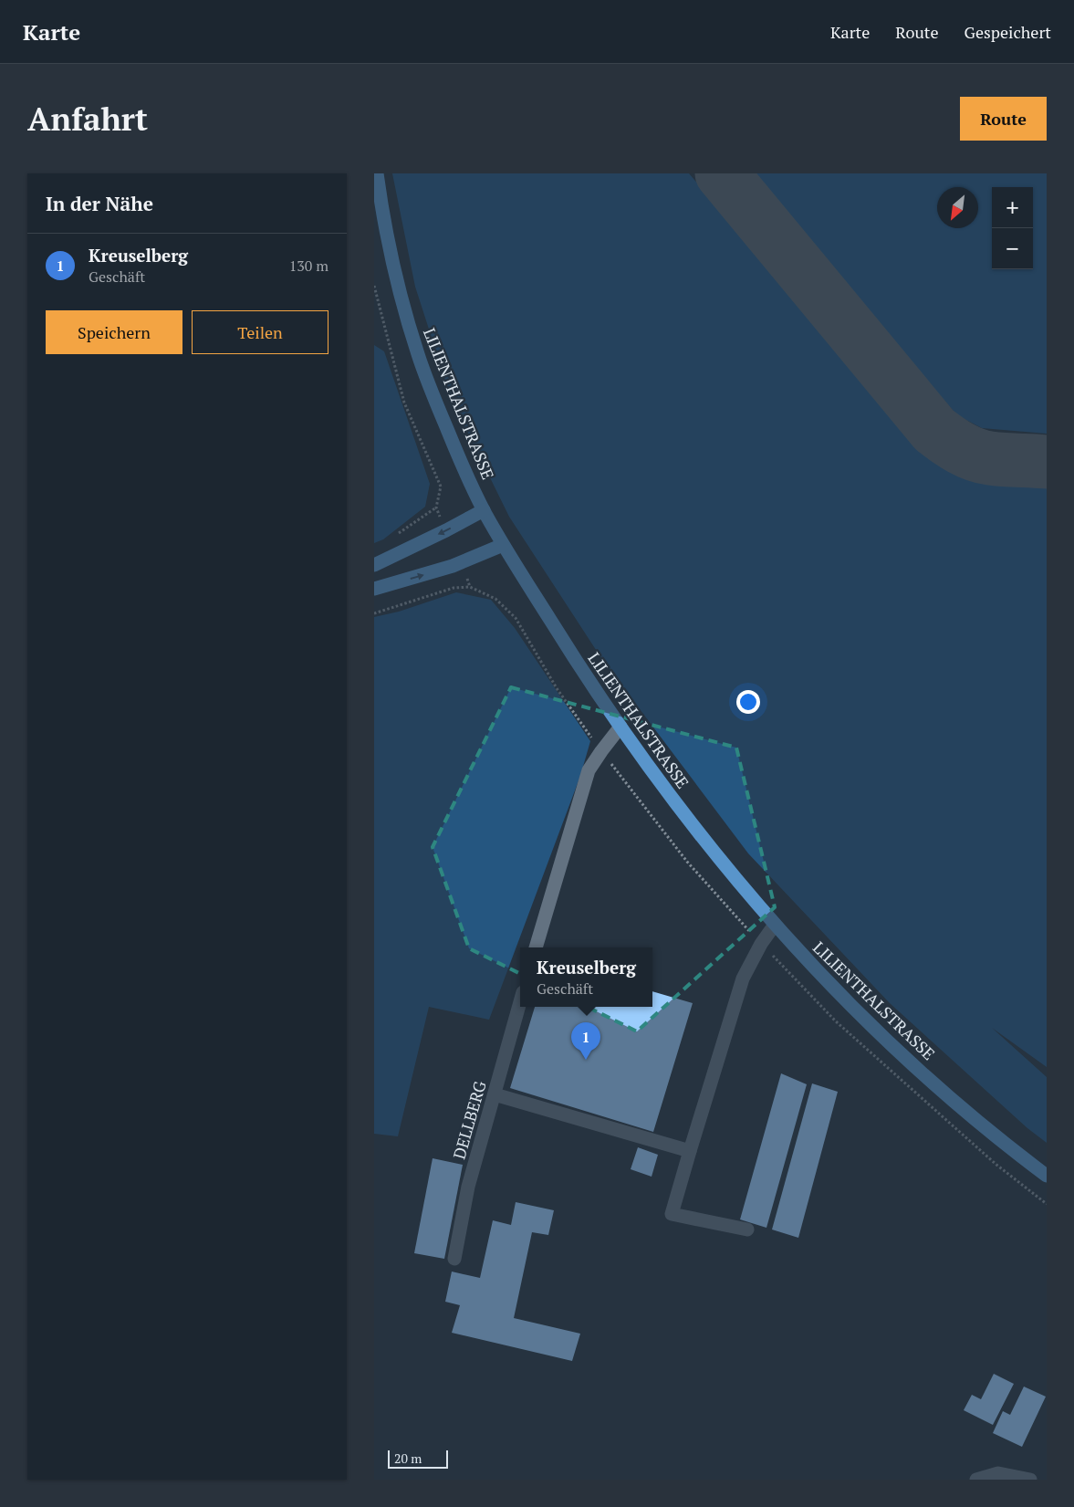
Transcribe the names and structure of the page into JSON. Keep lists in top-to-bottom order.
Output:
{
  "streets": {
    "main road": ["LILIENTHALSTRASSE"],
    "lane": ["DELLBERG"]
  },
  "scale_bar": "20 m",
  "north": "bottom left",
  "page": {
    "header": "Karte",
    "nav": ["Karte", "Route", "Gespeichert"],
    "buttons": [
      "Route",
      ["Speichern", "Teilen"]
    ],
    "title": "Anfahrt",
    "heading": "In der Nähe",
    "map_buttons": ["+", "−"],
    "list": [
      {
        "mark": "1",
        "name": "Kreuselberg",
        "note": "Geschäft",
        "value": "130 m"
      }
    ],
    "popup": ["Kreuselberg", "Geschäft"],
    "pins": "1",
    "scale": "20 m"
  }
}
